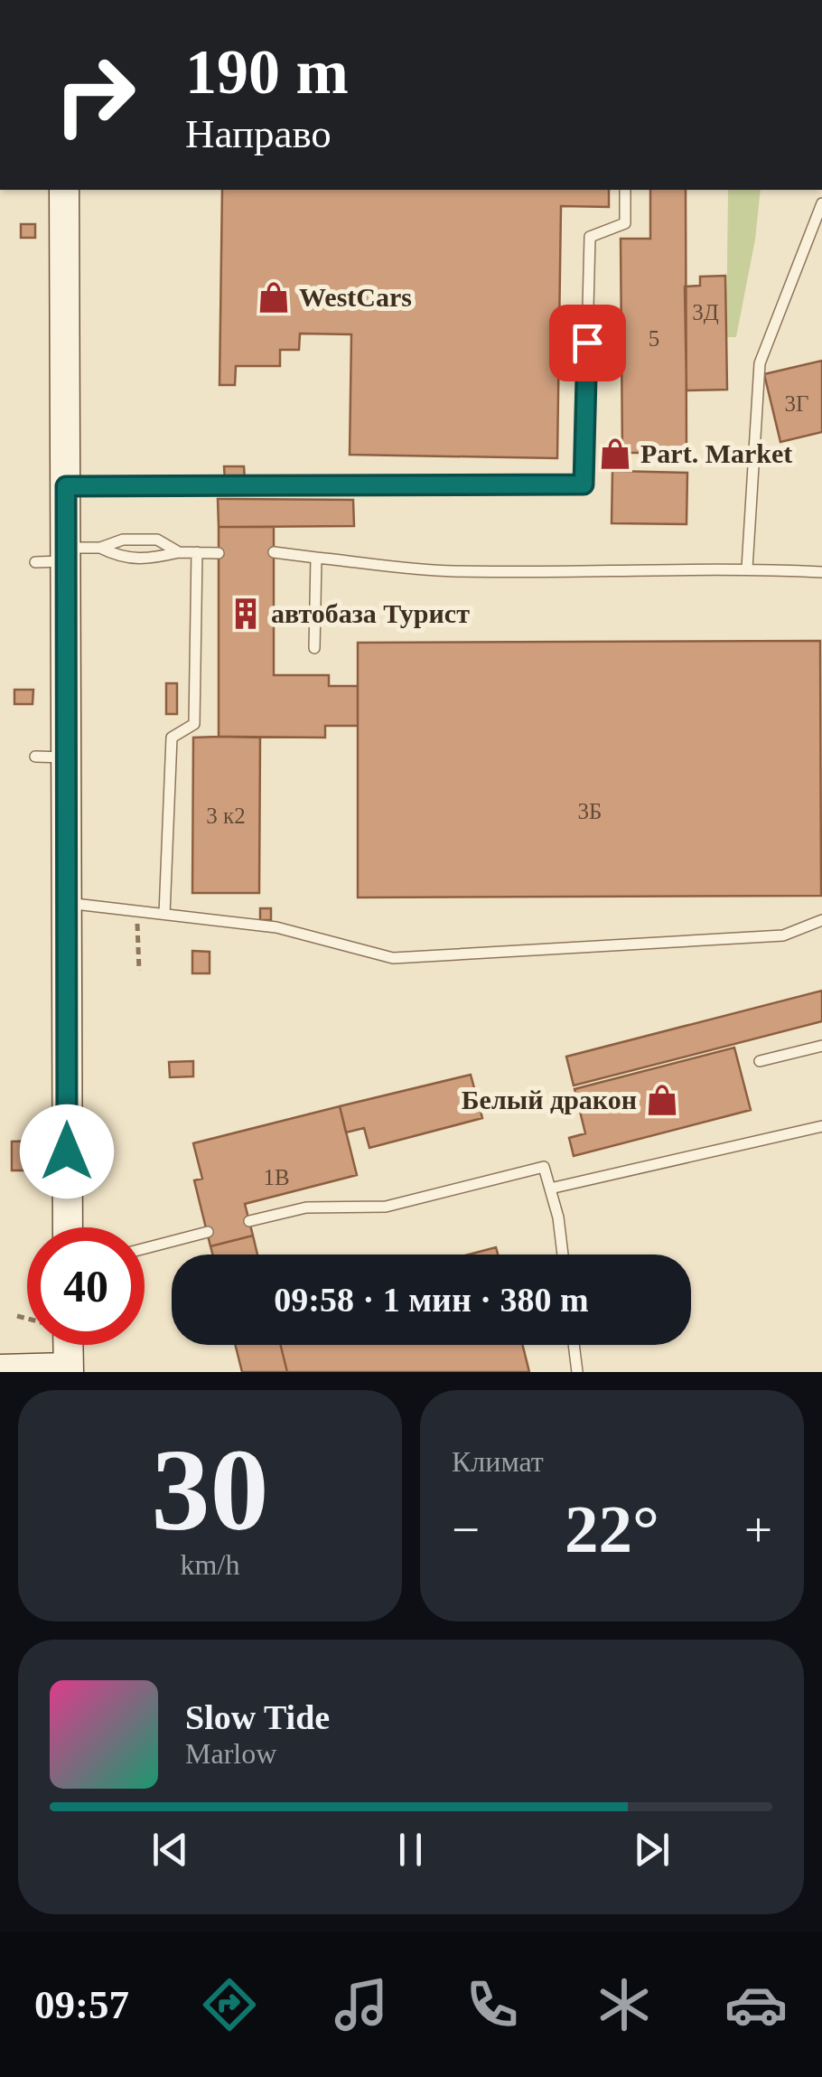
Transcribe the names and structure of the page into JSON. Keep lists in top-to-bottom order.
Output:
{
  "places": {
    "shop": ["WestCars", "Part. Market", "Белый дракон"],
    "building": ["автобаза Турист"]
  },
  "house_numbers": [
    "3Д",
    "5",
    "3Г",
    "3Б",
    "3 к2",
    "1В"
  ],
  "page": {
    "turn": ["190 m", "Направо"],
    "limit": "40",
    "trip": "09:58 · 1 мин · 380 m",
    "tile": [
      ["30", "km/h"],
      "Климат"
    ],
    "heat": ["−", "22°", "+"],
    "song": ["Slow Tide", "Marlow"],
    "tabs": "09:57"
  }
}
